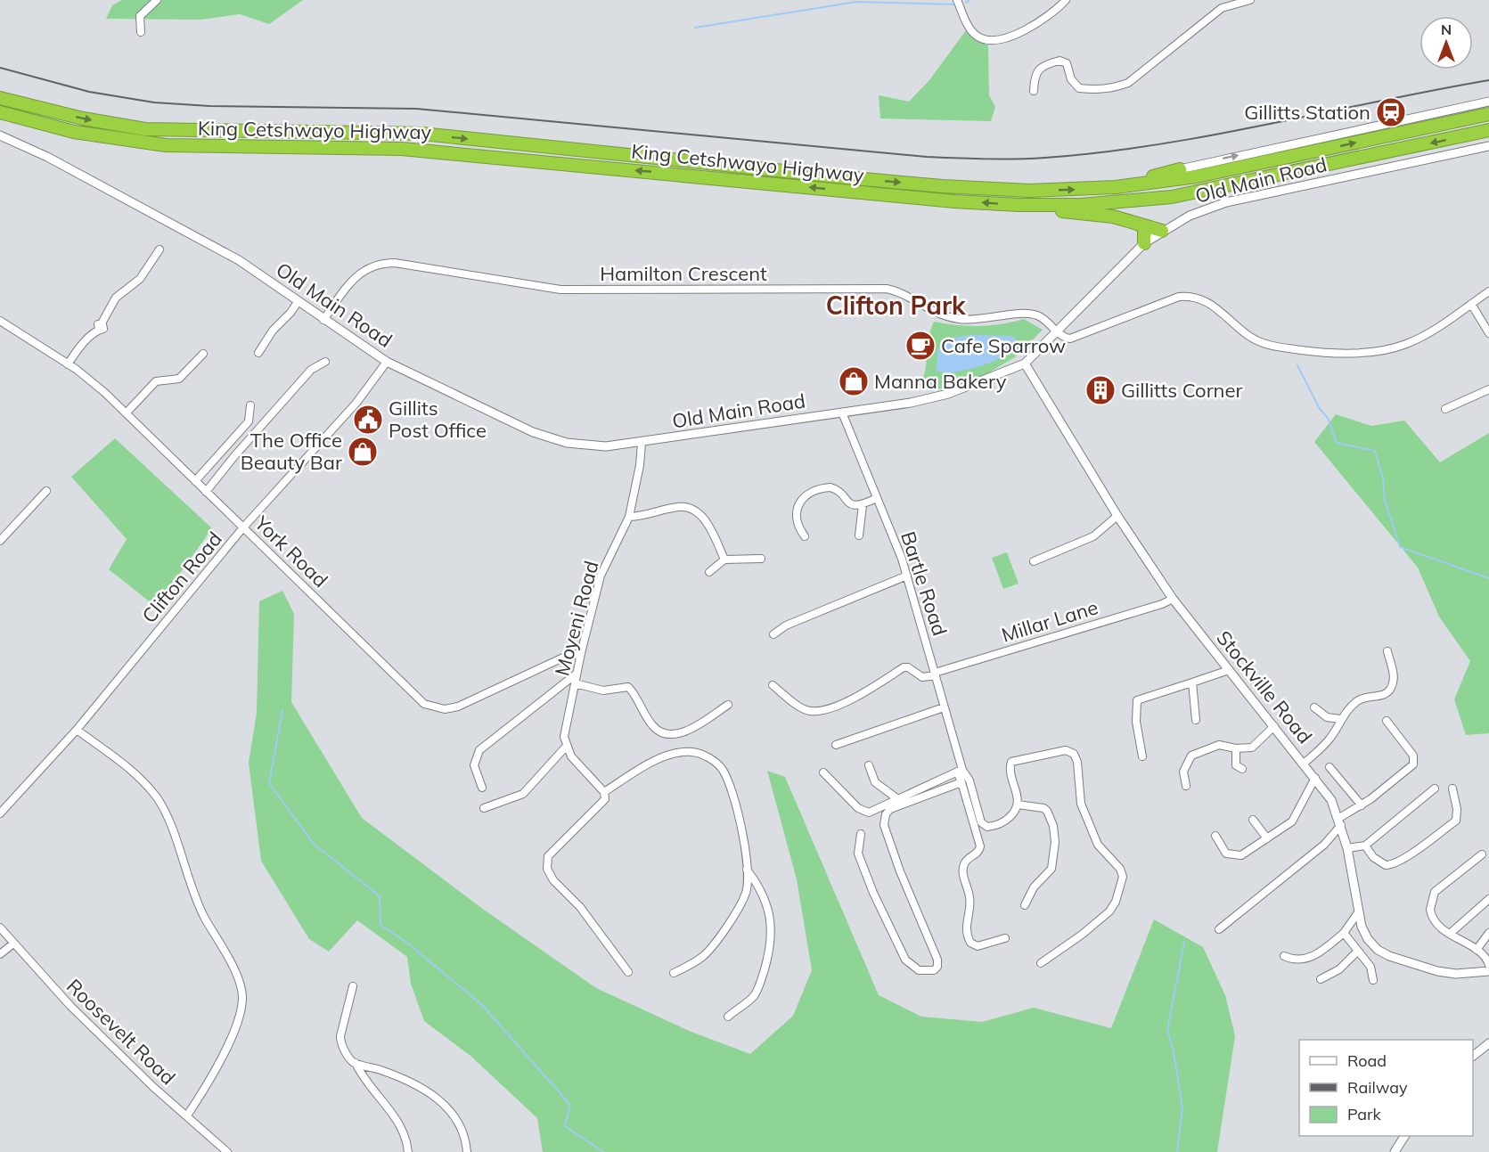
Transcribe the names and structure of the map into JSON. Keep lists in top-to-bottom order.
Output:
{
  "streets": {
    "highway": ["King Cetshwayo Highway"],
    "street": [
      "Old Main Road",
      "Hamilton Crescent",
      "York Road",
      "Clifton Road",
      "Bartle Road",
      "Moyeni Road",
      "Millar Lane",
      "Stockville Road",
      "Roosevelt Road"
    ]
  },
  "crossings": [
    ["Old Main Road", "Hamilton Crescent"],
    ["Old Main Road", "Clifton Road"],
    ["Old Main Road", "Bartle Road"],
    ["Old Main Road", "Moyeni Road"],
    ["Old Main Road", "Stockville Road"],
    ["York Road", "Clifton Road"],
    ["York Road", "Moyeni Road"],
    ["Bartle Road", "Millar Lane"],
    ["Millar Lane", "Stockville Road"]
  ],
  "districts": ["Clifton Park"],
  "places": {
    "station": ["Gillitts Station"],
    "cafe": ["Cafe Sparrow"],
    "shop": ["Manna Bakery", "The Office Beauty Bar"],
    "building": ["Gillitts Corner"],
    "public building": ["Gillits Post Office"]
  },
  "legend": ["Road", "Railway", "Park"],
  "north": "top"
}
